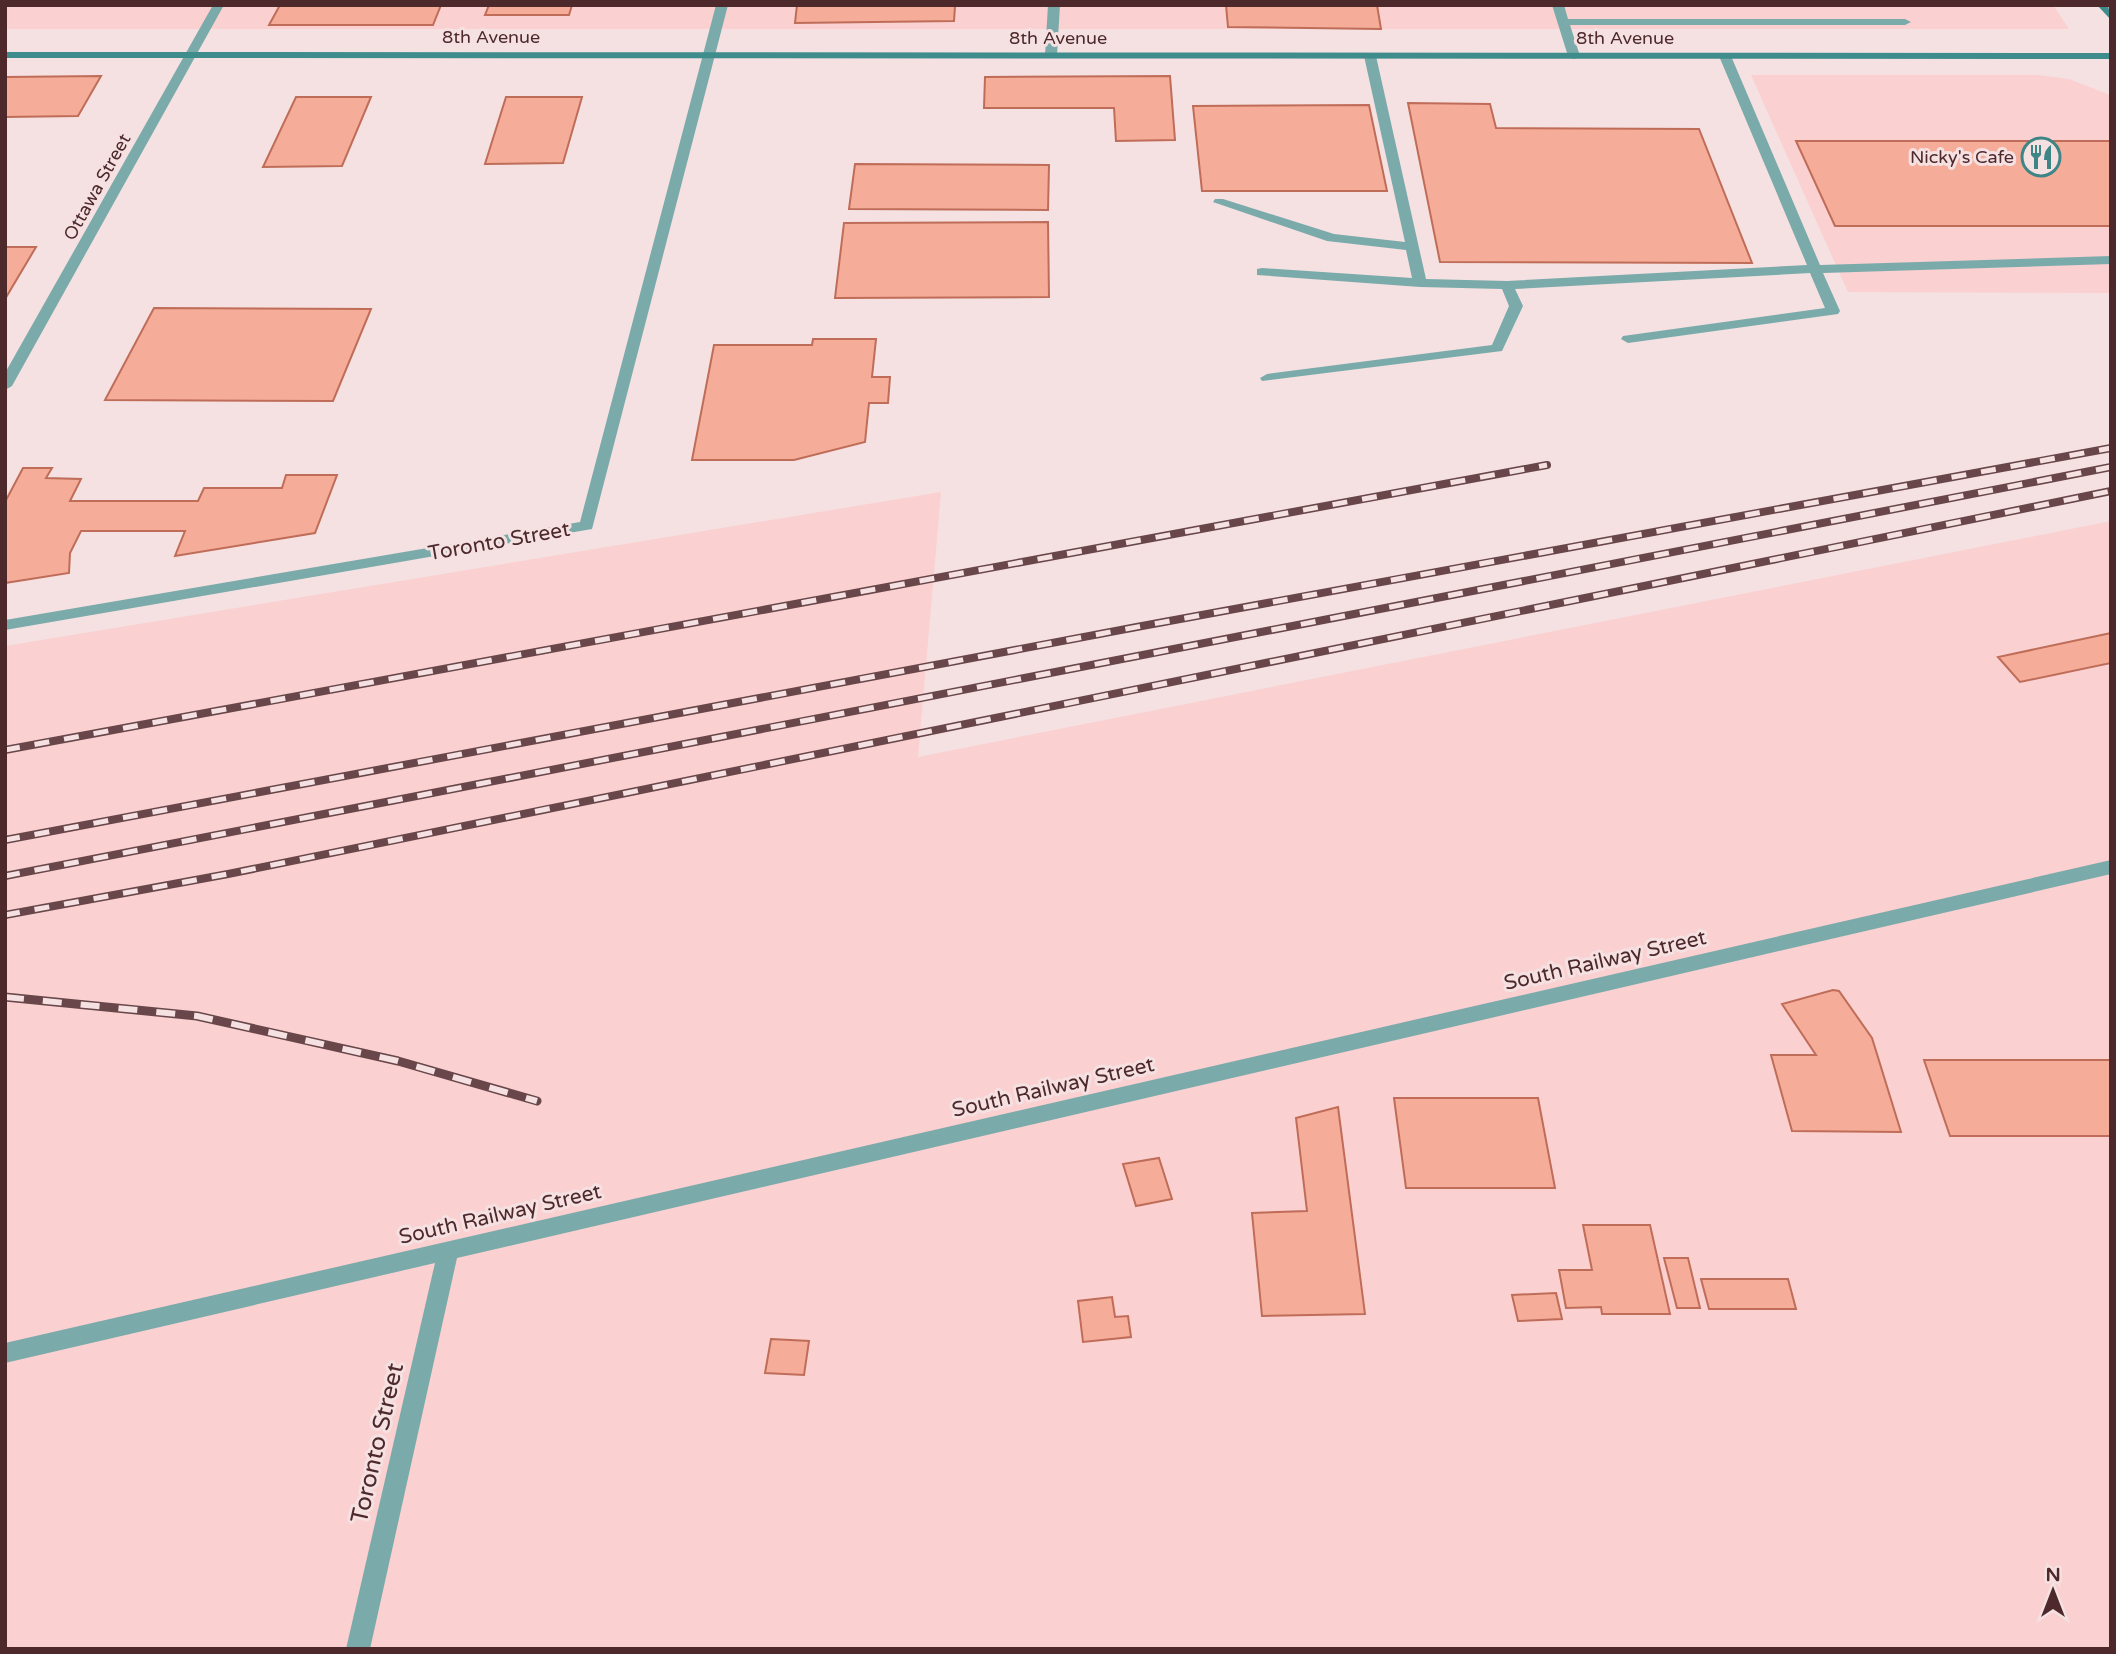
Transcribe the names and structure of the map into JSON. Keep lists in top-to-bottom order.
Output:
{
  "streets": {
    "street": [
      "8th Avenue",
      "Ottawa Street",
      "Toronto Street",
      "South Railway Street"
    ]
  },
  "crossings": [
    ["8th Avenue", "Ottawa Street"],
    ["8th Avenue", "Toronto Street"],
    ["Toronto Street", "South Railway Street"]
  ],
  "places": {
    "restaurant": ["Nicky's Cafe"]
  },
  "north": "top"
}
